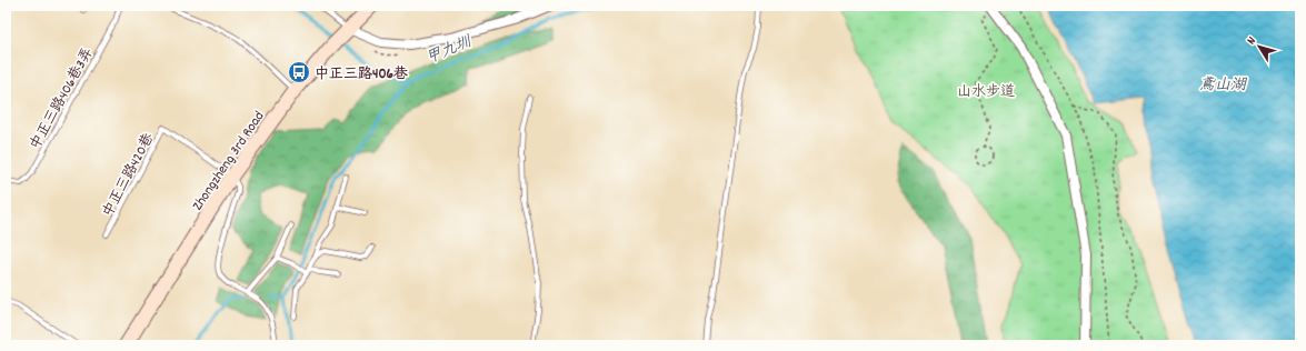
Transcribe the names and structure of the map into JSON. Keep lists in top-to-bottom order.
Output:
{
  "streets": {
    "street": ["Zhongzheng 3rd Road"],
    "lane": ["中正三路406巷3弄", "中正三路420巷"]
  },
  "crossings": [
    ["Zhongzheng 3rd Road", "中正三路420巷"]
  ],
  "water": ["甲九圳", "鳶山湖"],
  "parks": ["山水步道"],
  "places": {
    "bus stop": ["中正三路406巷"]
  },
  "north": "top left"
}
